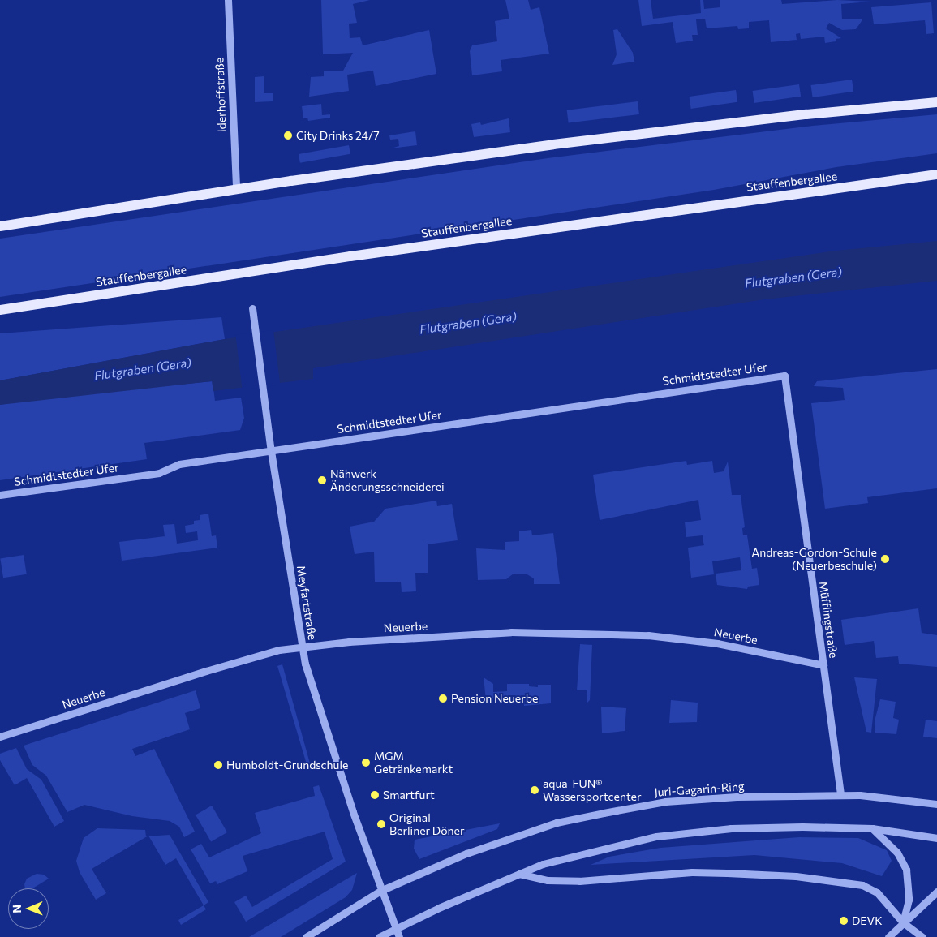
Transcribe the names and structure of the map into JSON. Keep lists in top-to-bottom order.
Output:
{
  "streets": {
    "main road": ["Stauffenbergallee"],
    "street": [
      "Iderhoffstraße",
      "Schmidtstedter Ufer",
      "Meyfartstraße",
      "Müfflingstraße",
      "Neuerbe",
      "Juri-Gagarin-Ring"
    ]
  },
  "crossings": [
    ["Schmidtstedter Ufer", "Meyfartstraße"],
    ["Schmidtstedter Ufer", "Müfflingstraße"],
    ["Meyfartstraße", "Neuerbe"],
    ["Meyfartstraße", "Juri-Gagarin-Ring"],
    ["Müfflingstraße", "Neuerbe"],
    ["Müfflingstraße", "Juri-Gagarin-Ring"]
  ],
  "water": ["Flutgraben (Gera)"],
  "places": [
    "City Drinks 24/7",
    "Nähwerk Änderungsschneiderei",
    "Andreas-Gordon-Schule (Neuerbeschule)",
    "Pension Neuerbe",
    "MGM Getränkemarkt",
    "Humboldt-Grundschule",
    "aqua-FUN® Wassersportcenter",
    "Smartfurt",
    "Original Berliner Döner",
    "DEVK"
  ],
  "north": "left"
}
